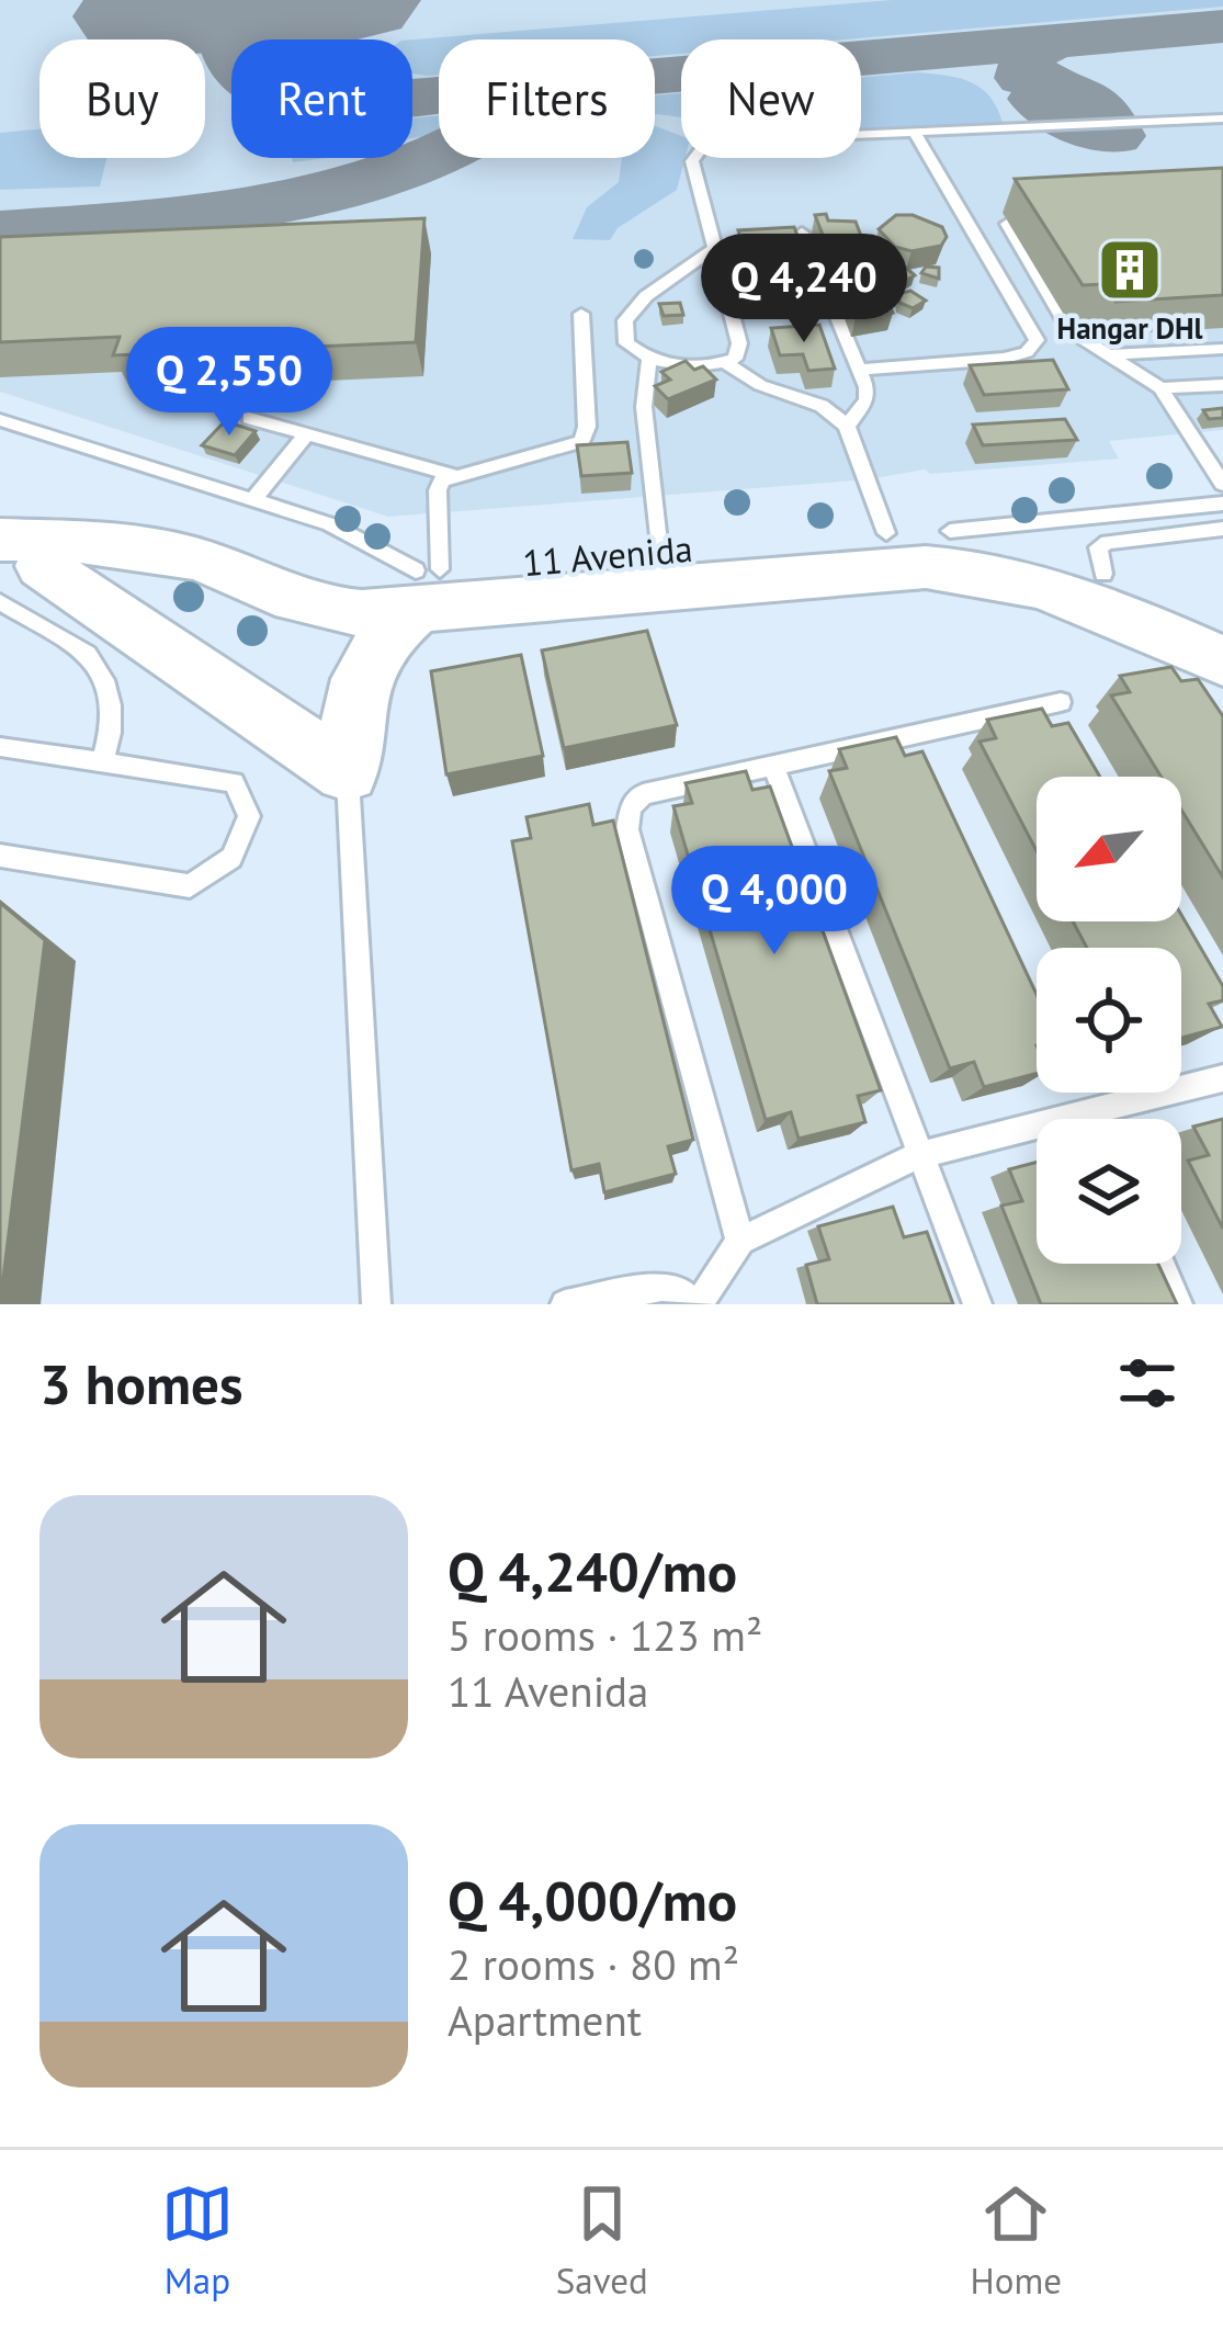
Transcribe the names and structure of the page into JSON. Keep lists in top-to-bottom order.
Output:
{
  "streets": {
    "main road": ["11 Avenida"]
  },
  "places": {
    "building": ["Hangar DHl"]
  },
  "north": "bottom left",
  "page": {
    "chip": [
      "Buy",
      "Rent",
      "Filters",
      "New"
    ],
    "price": ["Q 4,240", "Q 2,550", "Q 4,000"],
    "heading": "3 homes",
    "list": [
      {
        "name": "Q 4,240/mo",
        "note": "5 rooms · 123 m² · 11 Avenida"
      },
      {
        "name": "Q 4,000/mo",
        "note": "2 rooms · 80 m² · Apartment"
      }
    ],
    "tabs": ["Map", "Saved", "Home"]
  }
}
